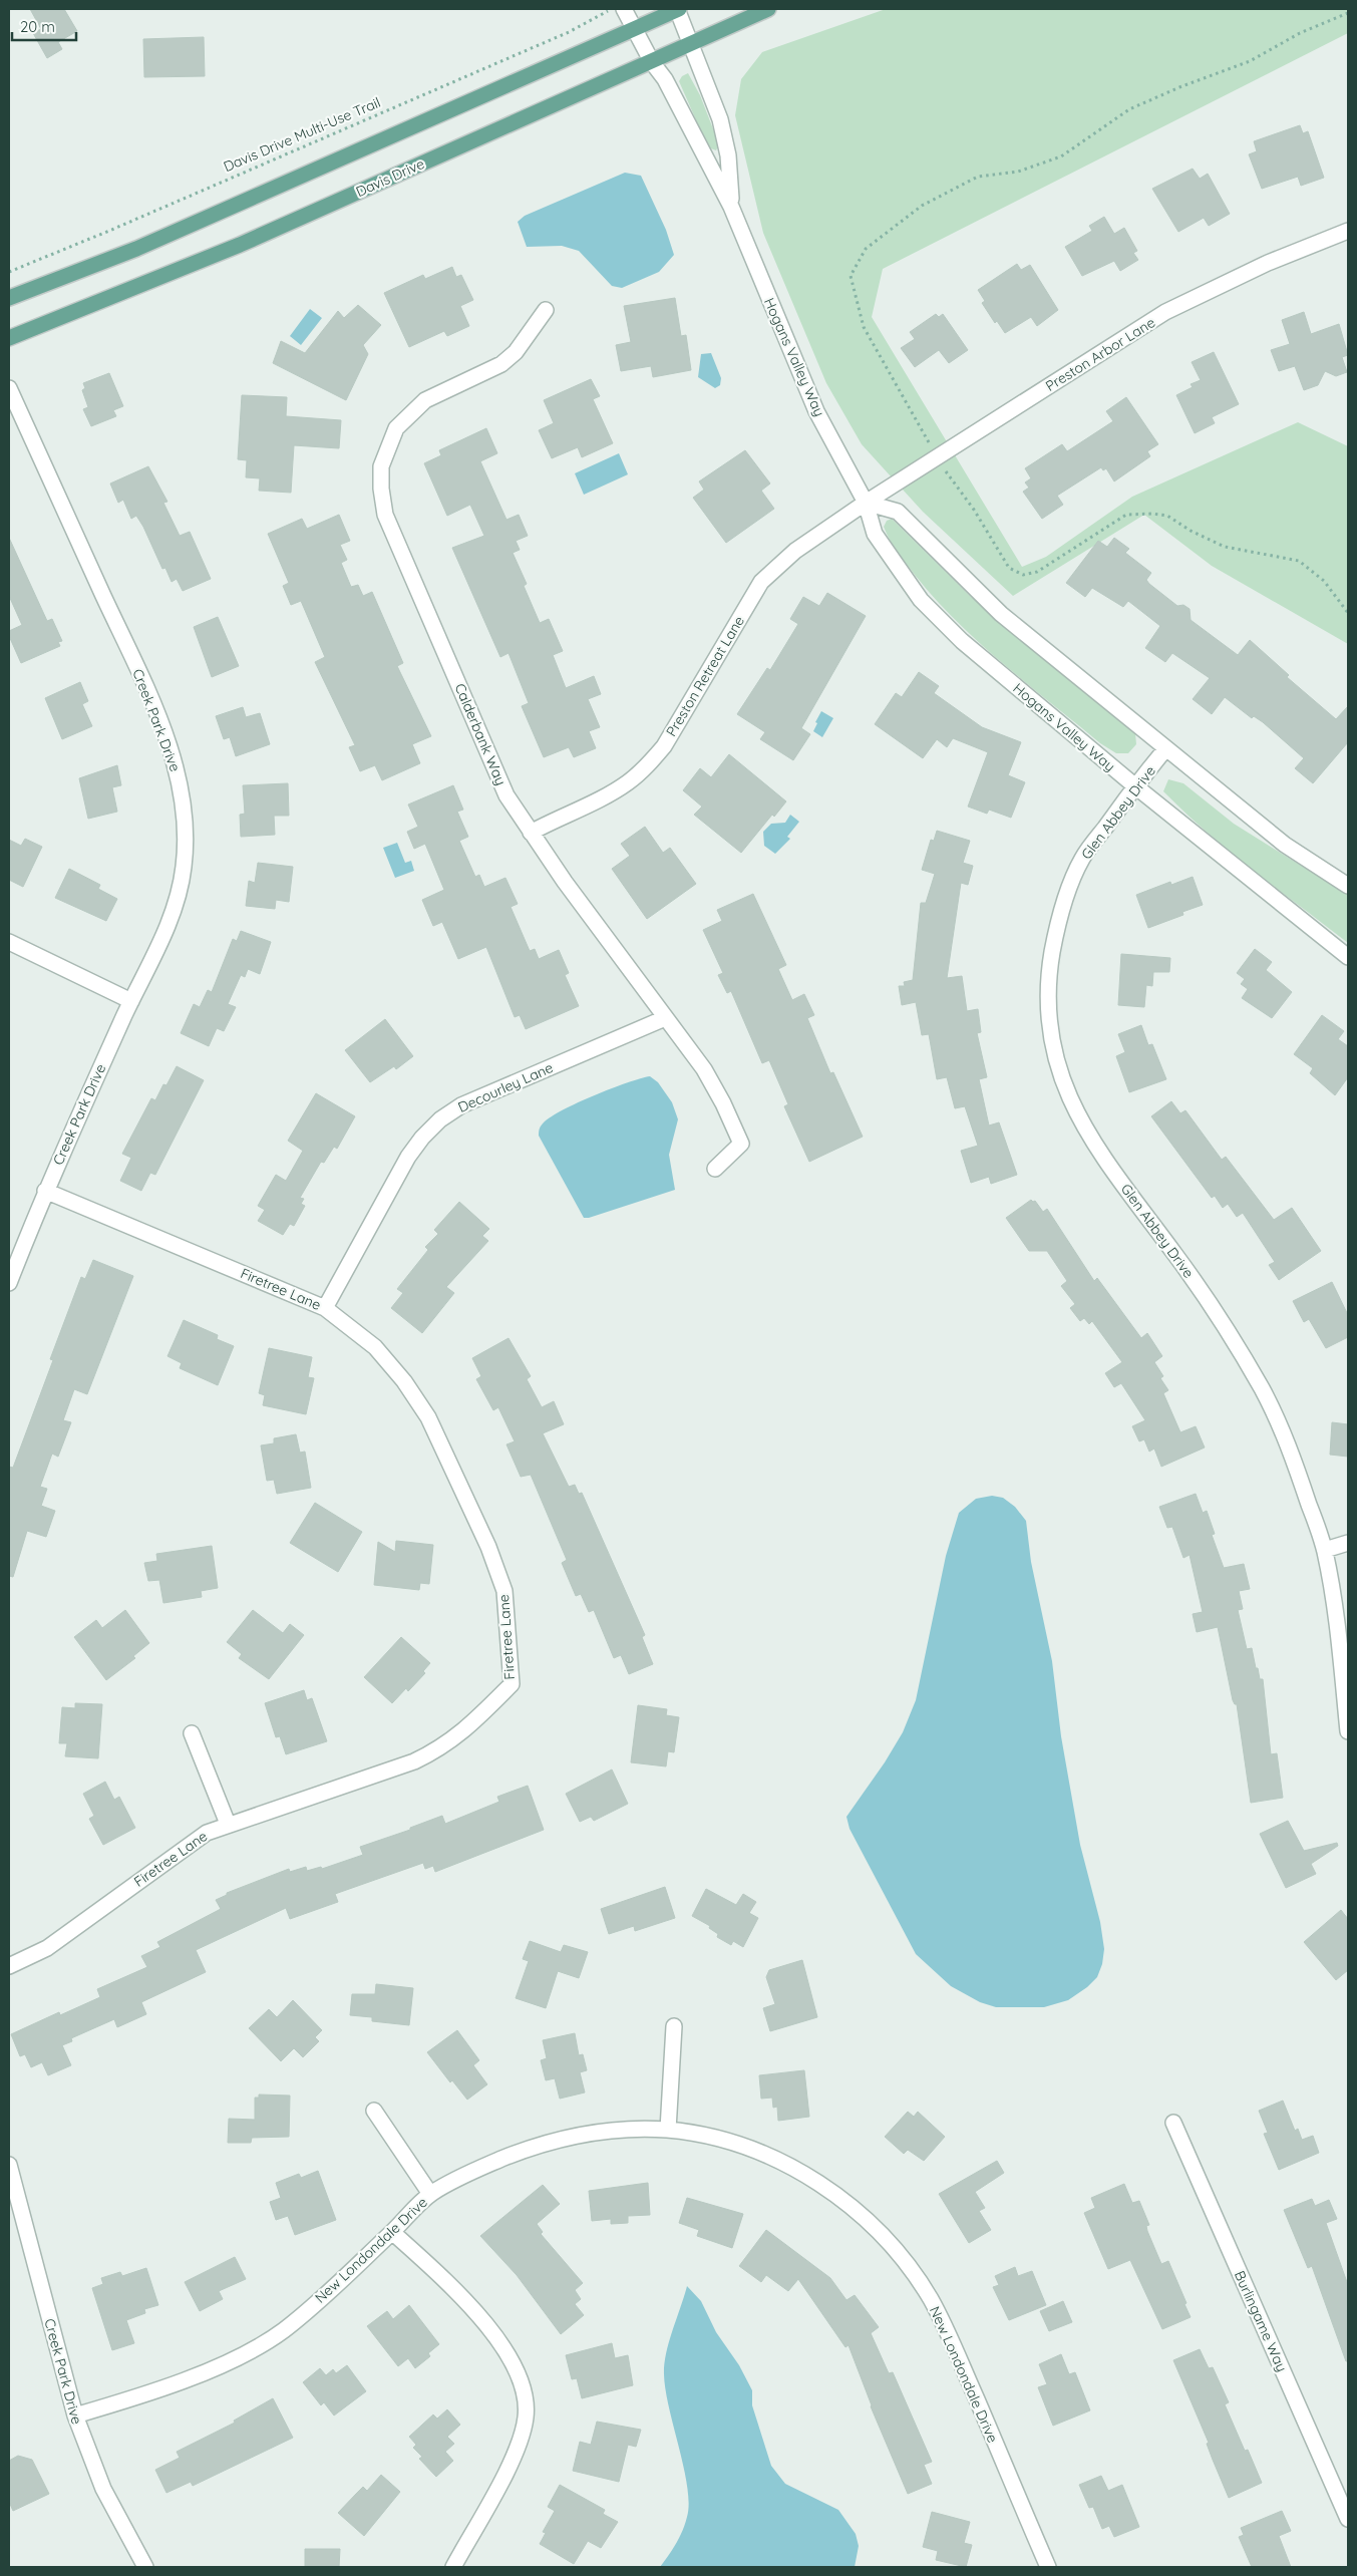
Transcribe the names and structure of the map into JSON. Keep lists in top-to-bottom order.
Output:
{
  "streets": {
    "main road": ["Davis Drive"],
    "street": [
      "Preston Arbor Lane",
      "Hogans Valley Way",
      "Preston Retreat Lane",
      "Creek Park Drive",
      "Calderbank Way",
      "Glen Abbey Drive",
      "Decourley Lane",
      "Firetree Lane",
      "New Londondale Drive",
      "Burlingame Way"
    ],
    "path": ["Davis Drive Multi-Use Trail"]
  },
  "crossings": [
    ["Davis Drive", "Hogans Valley Way"],
    ["Preston Arbor Lane", "Hogans Valley Way"],
    ["Preston Arbor Lane", "Preston Retreat Lane"],
    ["Hogans Valley Way", "Preston Retreat Lane"],
    ["Hogans Valley Way", "Glen Abbey Drive"],
    ["Preston Retreat Lane", "Calderbank Way"],
    ["Creek Park Drive", "Firetree Lane"],
    ["Creek Park Drive", "New Londondale Drive"],
    ["Calderbank Way", "Decourley Lane"],
    ["Decourley Lane", "Firetree Lane"]
  ],
  "scale_bar": "20 m"
}
